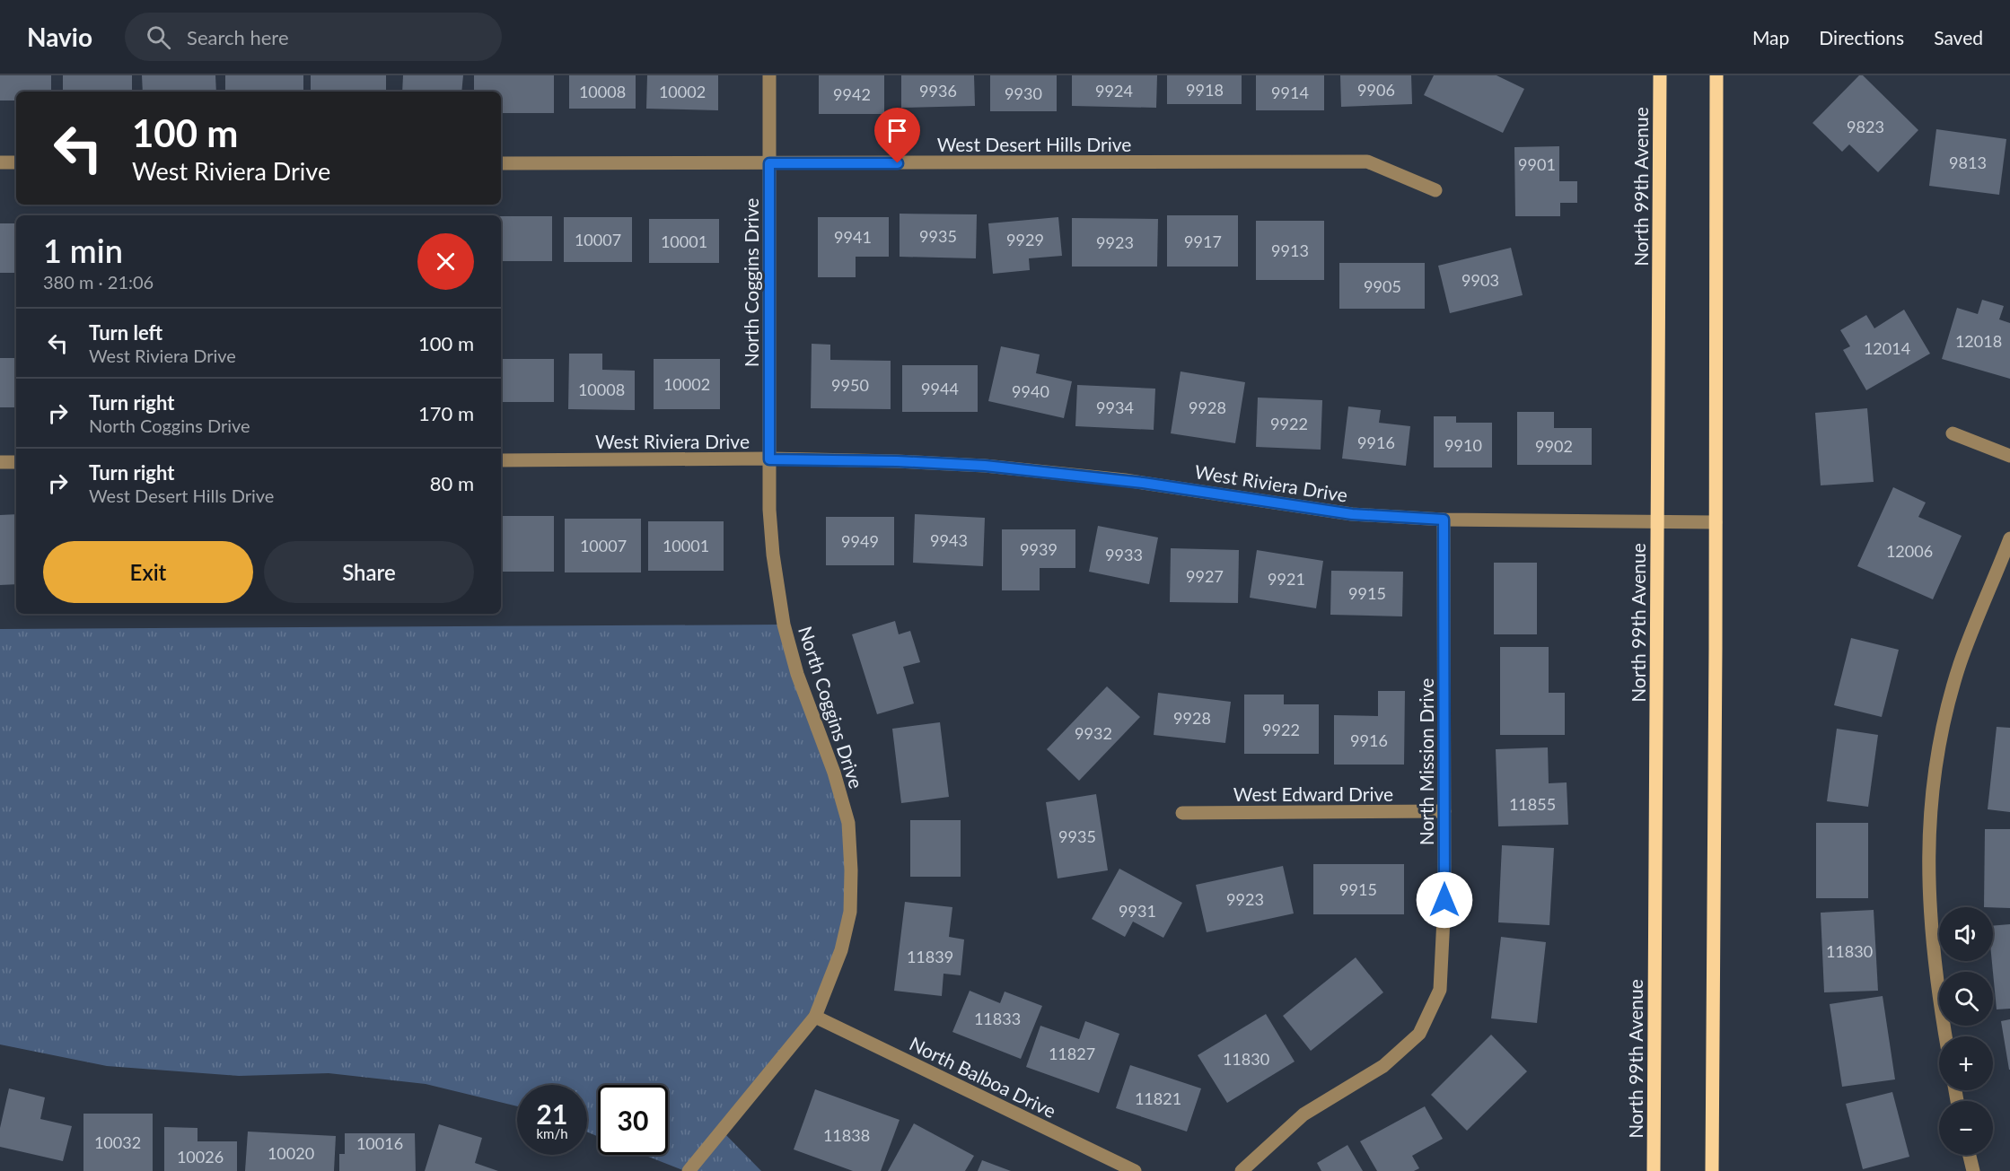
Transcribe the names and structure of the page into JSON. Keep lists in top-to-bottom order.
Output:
{
  "streets": {
    "main road": ["North 99th Avenue"],
    "street": [
      "West Desert Hills Drive",
      "North Coggins Drive",
      "West Riviera Drive",
      "North Mission Drive",
      "West Edward Drive",
      "North Balboa Drive"
    ]
  },
  "crossings": [
    ["West Desert Hills Drive", "North Coggins Drive"],
    ["North 99th Avenue", "West Riviera Drive"],
    ["North Coggins Drive", "West Riviera Drive"],
    ["North Coggins Drive", "North Balboa Drive"],
    ["West Riviera Drive", "North Mission Drive"],
    ["North Mission Drive", "West Edward Drive"]
  ],
  "house_numbers": [
    "9918",
    "9906",
    "9936",
    "9924",
    "10008",
    "10002",
    "9914",
    "9930",
    "9942",
    "9823",
    "9813",
    "9901",
    "9935",
    "9941",
    "10007",
    "9929",
    "10001",
    "9917",
    "9923",
    "9913",
    "9903",
    "9905",
    "12018",
    "12014",
    "10002",
    "9950",
    "9944",
    "10008",
    "9940",
    "9934",
    "9928",
    "9922",
    "9916",
    "9910",
    "9902",
    "9943",
    "9949",
    "10007",
    "10001",
    "9939",
    "12006",
    "9933",
    "9927",
    "9921",
    "9915",
    "9928",
    "9922",
    "9932",
    "9916",
    "11855",
    "9935",
    "9915",
    "9923",
    "9931",
    "11830",
    "11839",
    "11833",
    "11827",
    "11830",
    "11821",
    "11838",
    "10032",
    "10016",
    "10020",
    "10026"
  ],
  "page": {
    "header": "Navio",
    "search": "Search here",
    "nav": ["Map", "Directions", "Saved"],
    "turn": ["100 m", "West Riviera Drive"],
    "heading": ["1 min", "380 m · 21:06"],
    "list": [
      {
        "name": "Turn left",
        "note": "West Riviera Drive",
        "value": "100 m"
      },
      {
        "name": "Turn right",
        "note": "North Coggins Drive",
        "value": "170 m"
      },
      {
        "name": "Turn right",
        "note": "West Desert Hills Drive",
        "value": "80 m"
      }
    ],
    "buttons": ["Exit", "Share"],
    "map_buttons": ["+", "−"],
    "speed": "21 km/h",
    "limit": "30"
  }
}
